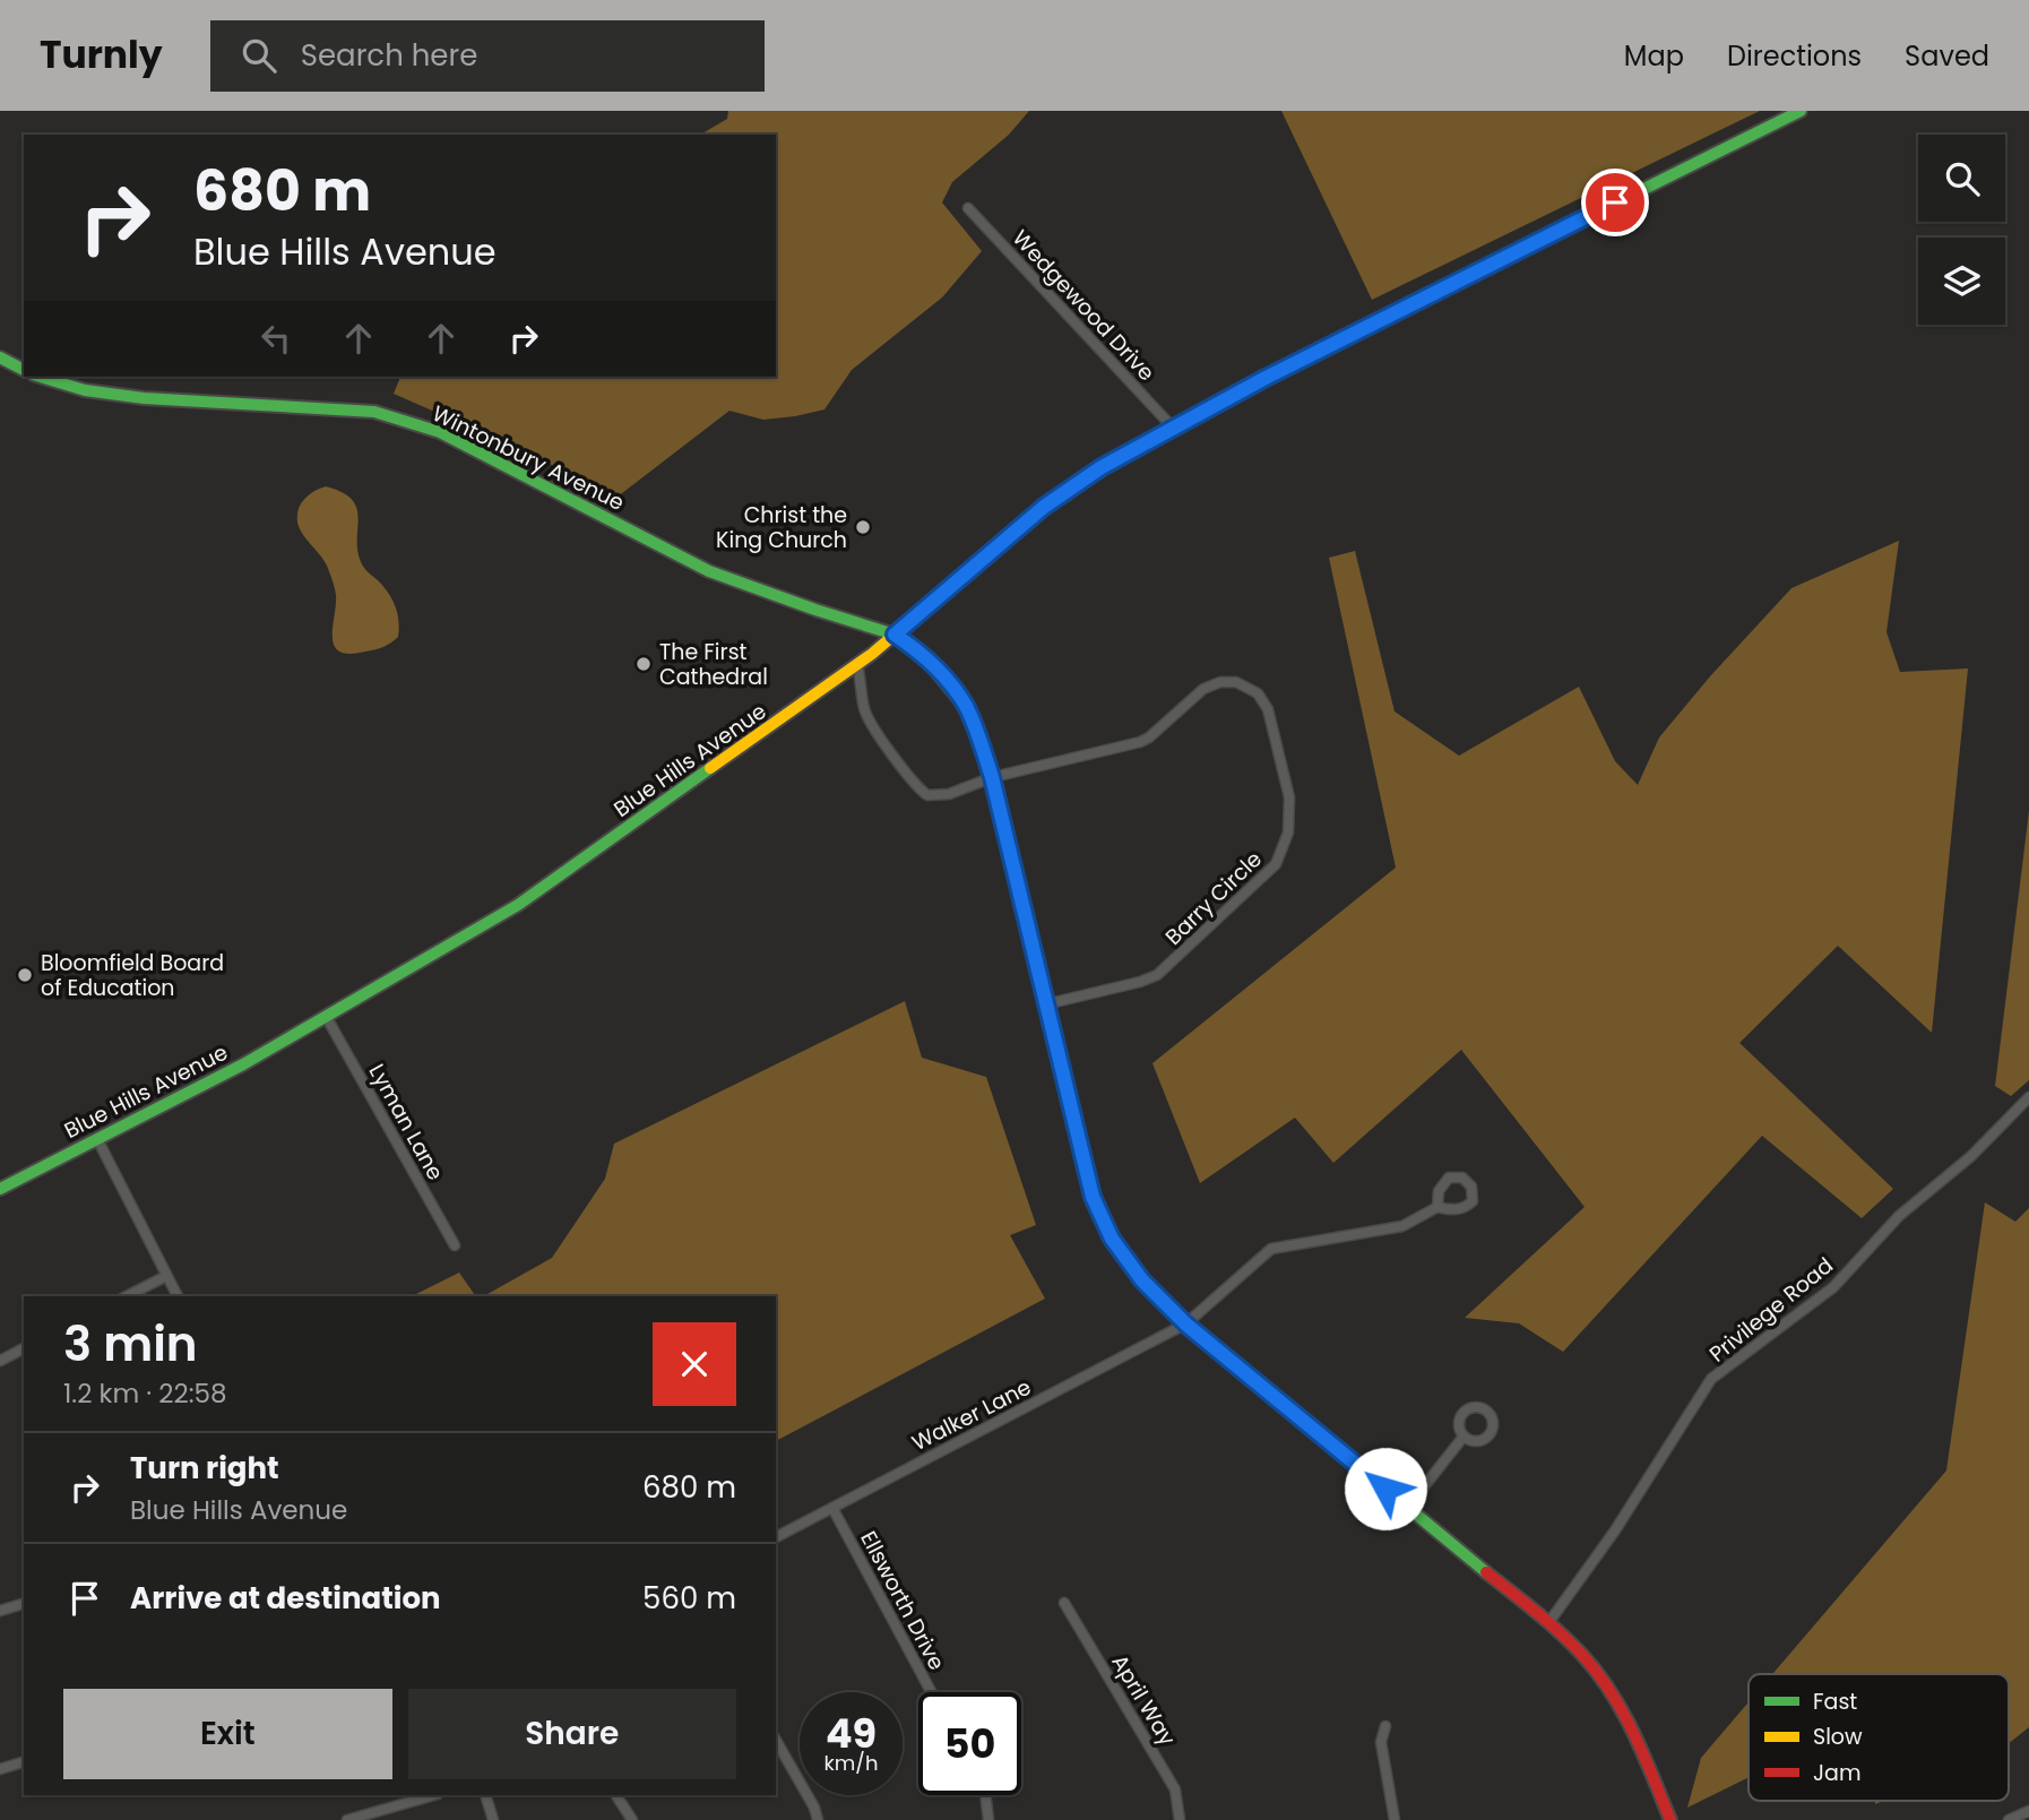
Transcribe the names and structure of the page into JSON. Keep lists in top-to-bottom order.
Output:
{
  "streets": {
    "main road": ["Wintonbury Avenue", "Blue Hills Avenue"],
    "street": [
      "Wedgewood Drive",
      "Barry Circle",
      "Lyman Lane",
      "Privilege Road",
      "Walker Lane",
      "Ellsworth Drive",
      "April Way"
    ]
  },
  "crossings": [
    ["Wedgewood Drive", "Blue Hills Avenue"],
    ["Wintonbury Avenue", "Blue Hills Avenue"],
    ["Wintonbury Avenue", "Barry Circle"],
    ["Wintonbury Avenue", "Privilege Road"],
    ["Wintonbury Avenue", "Walker Lane"],
    ["Blue Hills Avenue", "Lyman Lane"],
    ["Walker Lane", "Ellsworth Drive"]
  ],
  "places": ["Christ the King Church", "The First Cathedral", "Bloomfield Board of Education"],
  "legend": ["Fast", "Slow", "Jam"],
  "page": {
    "header": "Turnly",
    "search": "Search here",
    "nav": ["Map", "Directions", "Saved"],
    "turn": ["680 m", "Blue Hills Avenue"],
    "heading": ["3 min", "1.2 km · 22:58"],
    "list": [
      {
        "name": "Turn right",
        "note": "Blue Hills Avenue",
        "value": "680 m"
      },
      {
        "name": "Arrive at destination",
        "value": "560 m"
      }
    ],
    "buttons": ["Exit", "Share"],
    "speed": "49 km/h",
    "limit": "50"
  }
}
